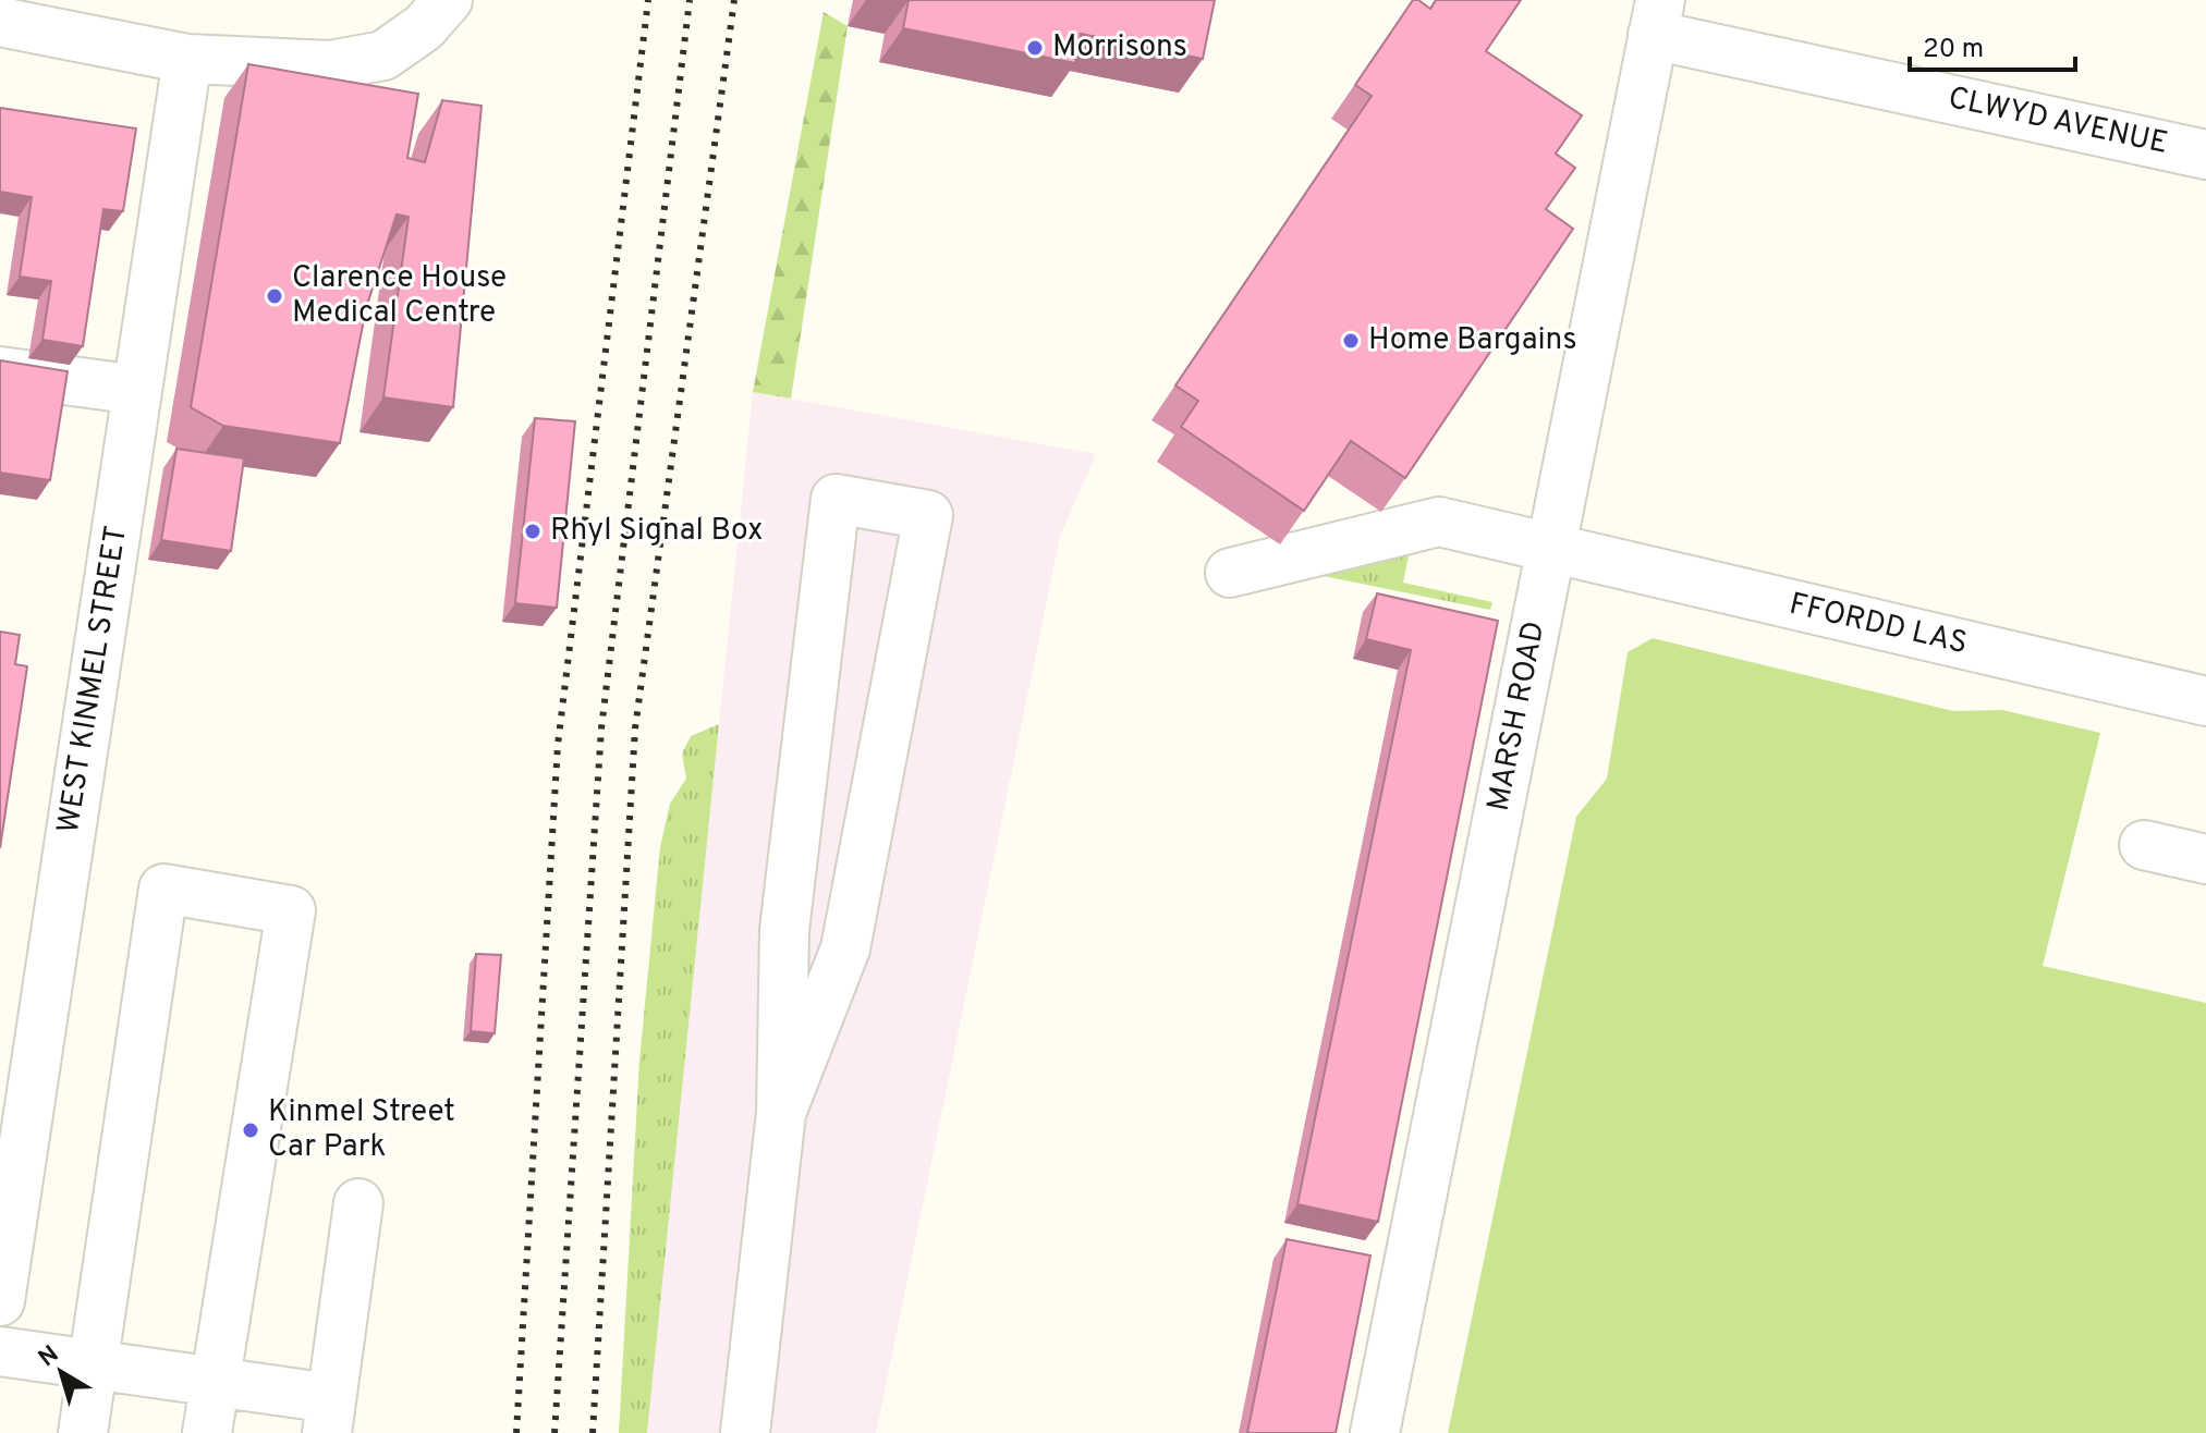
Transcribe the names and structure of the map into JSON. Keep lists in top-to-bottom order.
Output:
{
  "streets": {
    "street": [
      "CLWYD AVENUE",
      "FFORDD LAS",
      "WEST KINMEL STREET",
      "MARSH ROAD"
    ]
  },
  "crossings": [
    ["CLWYD AVENUE", "MARSH ROAD"],
    ["FFORDD LAS", "MARSH ROAD"]
  ],
  "places": [
    "Morrisons",
    "Clarence House Medical Centre",
    "Home Bargains",
    "Rhyl Signal Box",
    "Kinmel Street Car Park"
  ],
  "scale_bar": "20 m",
  "north": "top left"
}
